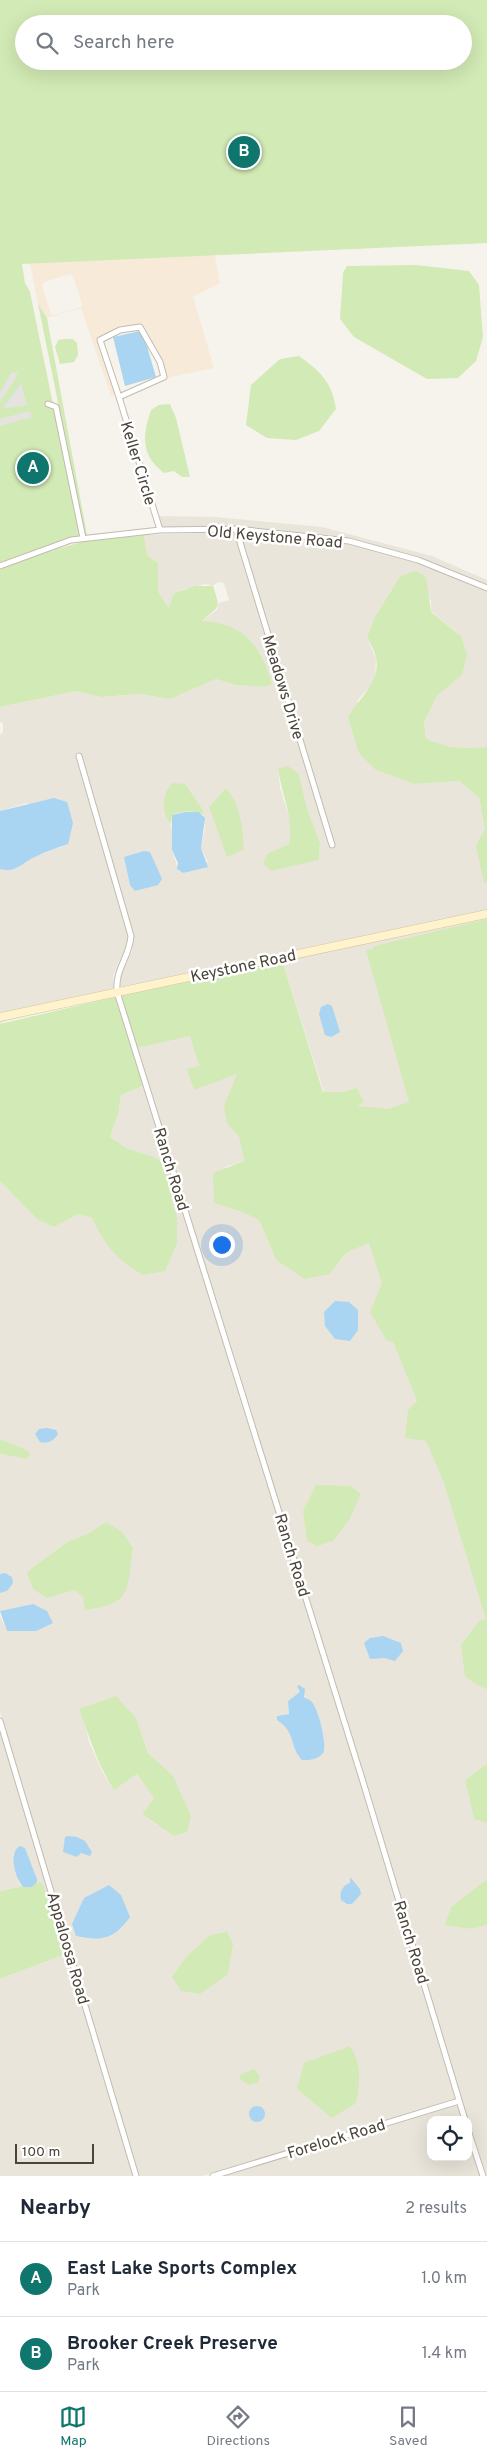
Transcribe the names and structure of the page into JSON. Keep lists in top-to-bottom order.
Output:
{
  "streets": {
    "main road": ["Keystone Road"],
    "street": [
      "Keller Circle",
      "Old Keystone Road",
      "Meadows Drive",
      "Ranch Road",
      "Appaloosa Road",
      "Forelock Road"
    ]
  },
  "crossings": [
    ["Keller Circle", "Old Keystone Road"],
    ["Old Keystone Road", "Meadows Drive"],
    ["Keystone Road", "Ranch Road"],
    ["Ranch Road", "Forelock Road"]
  ],
  "scale_bar": "100 m",
  "page": {
    "search": "Search here",
    "pins": ["B", "A"],
    "scale": "100 m",
    "heading": ["Nearby", "2 results"],
    "list": [
      {
        "mark": "A",
        "name": "East Lake Sports Complex",
        "note": "Park",
        "value": "1.0 km"
      },
      {
        "mark": "B",
        "name": "Brooker Creek Preserve",
        "note": "Park",
        "value": "1.4 km"
      }
    ],
    "nav": ["Map", "Directions", "Saved"]
  }
}
